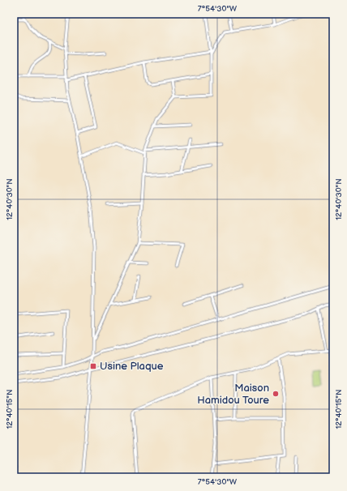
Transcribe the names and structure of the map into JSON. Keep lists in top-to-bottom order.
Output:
{
  "places": {
    "transit": ["Usine Plaque"],
    "other": ["Maison Hamidou Toure"]
  },
  "coordinates": ["7°54'30\"W", "12°40'30\"N", "12°40'15\"N"]
}
